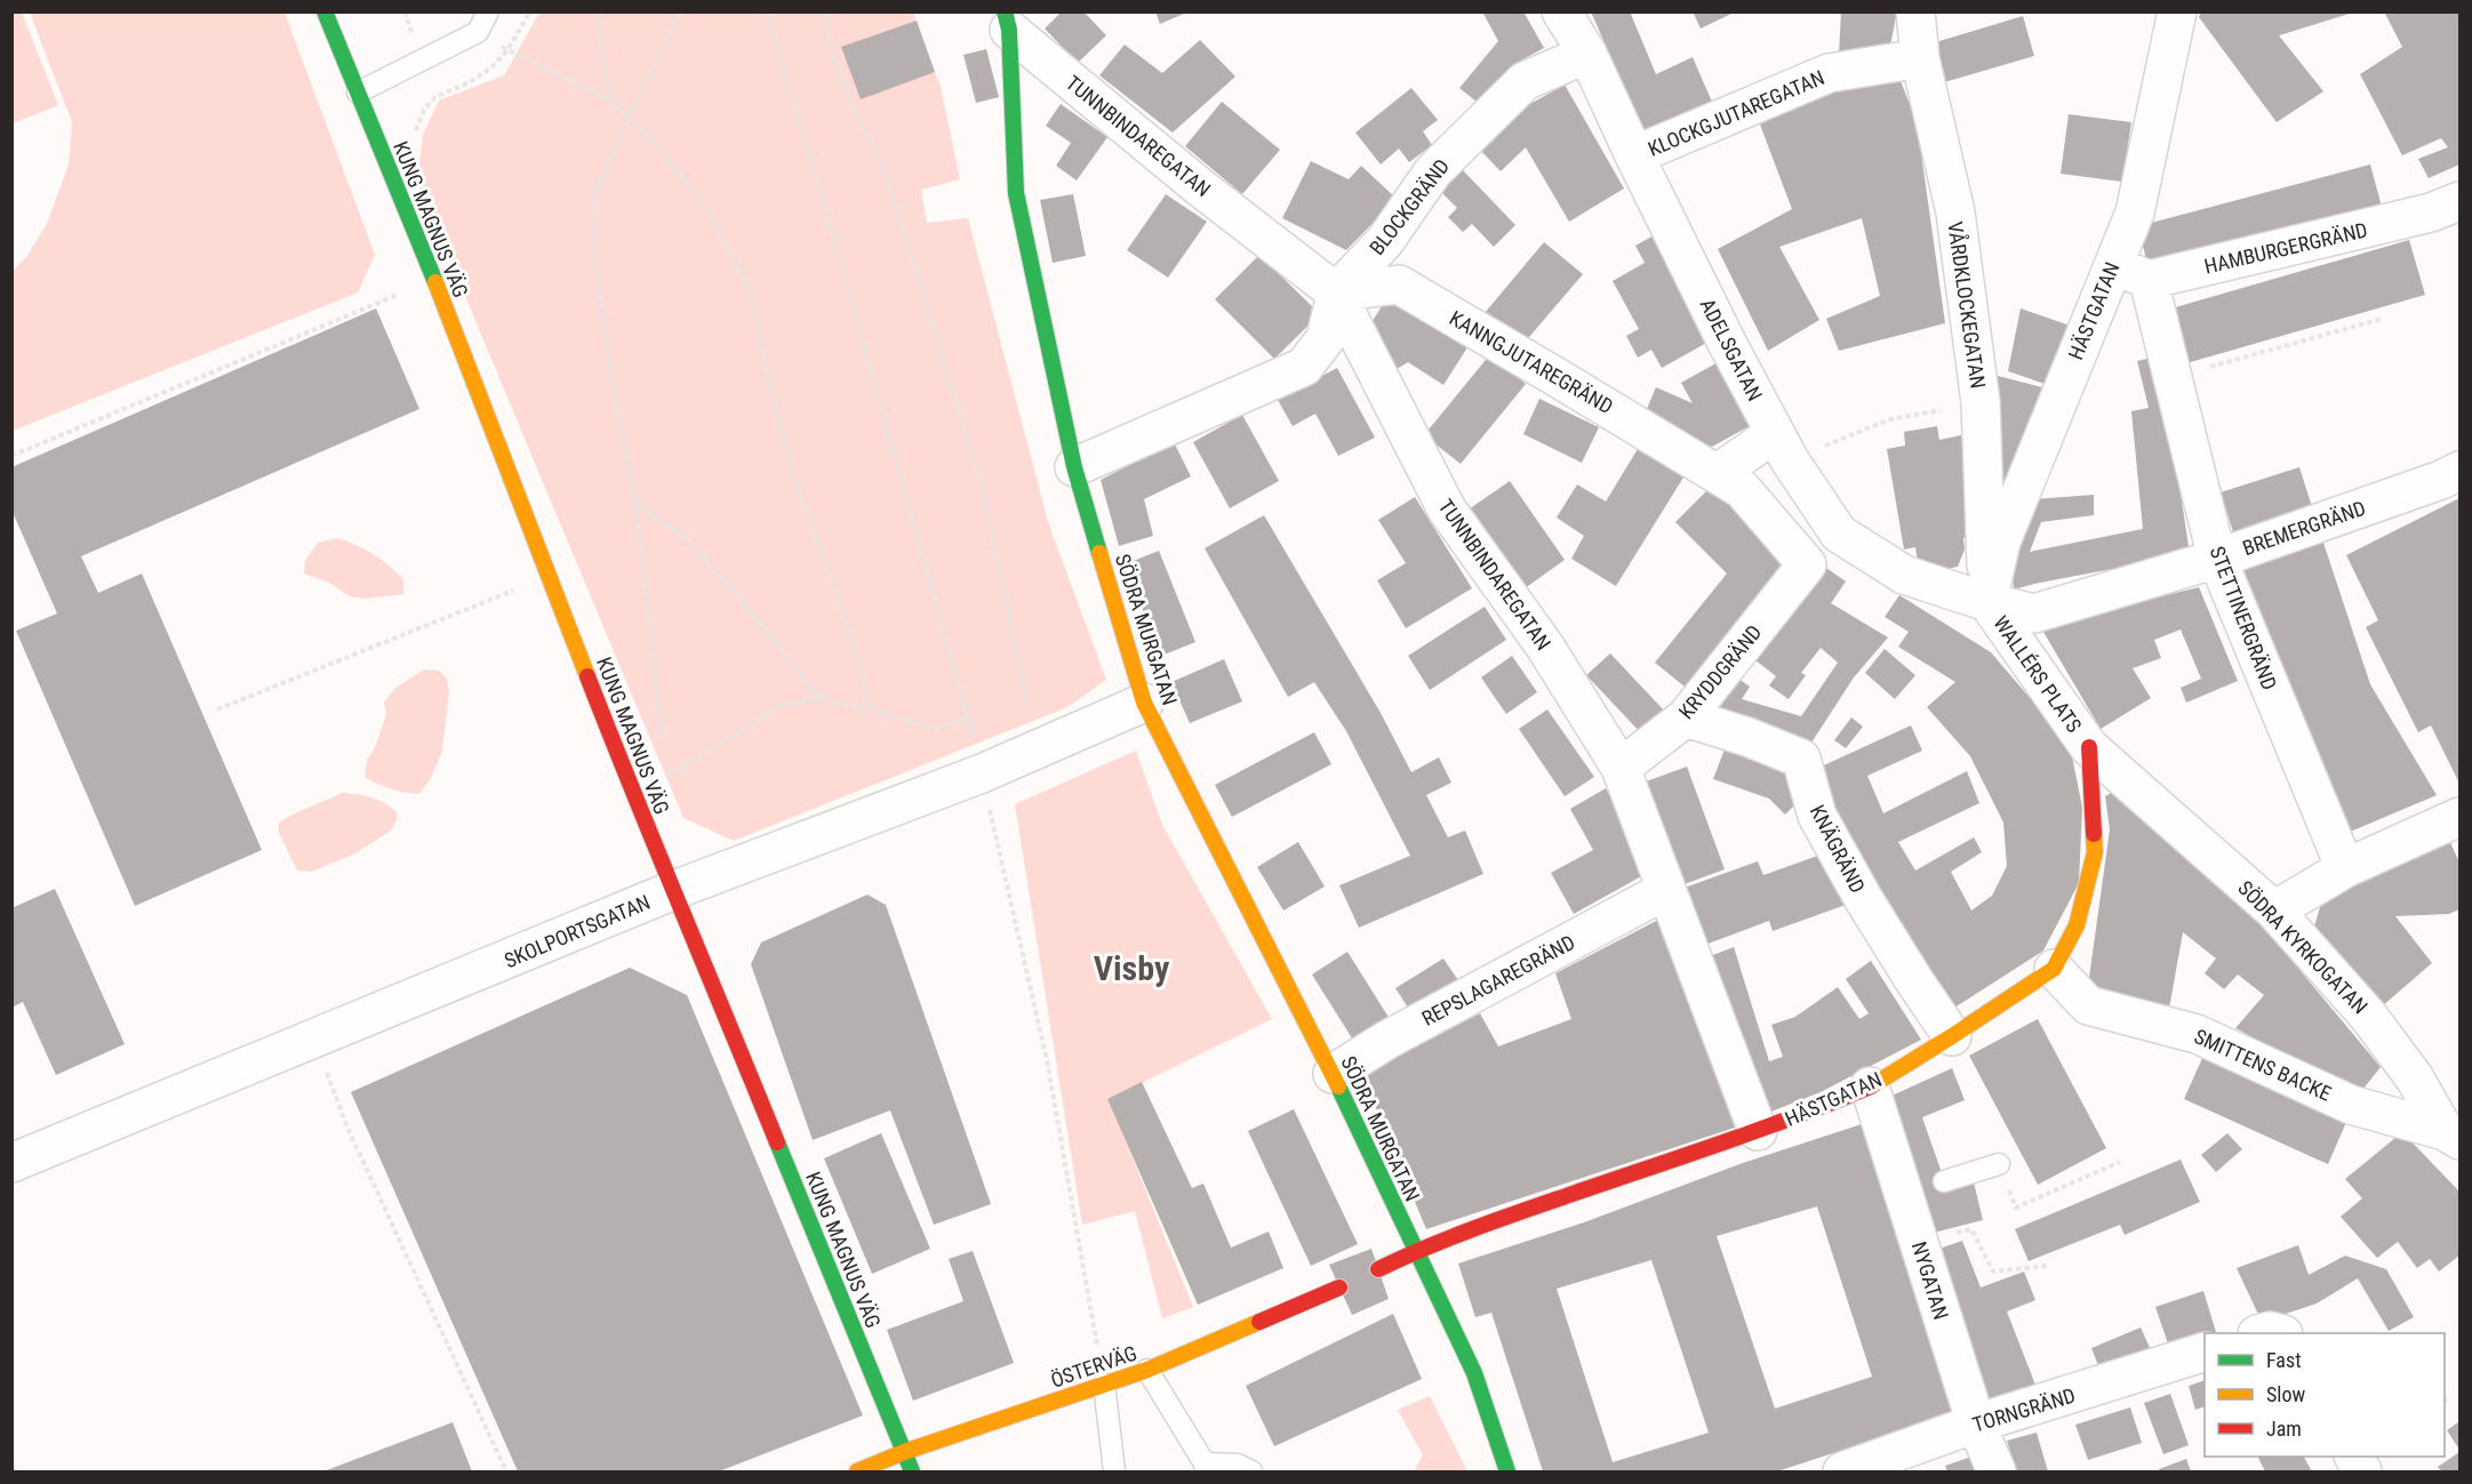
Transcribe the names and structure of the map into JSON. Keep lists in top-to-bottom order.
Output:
{
  "streets": {
    "street": [
      "KLOCKGJUTAREGATAN",
      "TUNNBINDAREGATAN",
      "BLOCKGRÄND",
      "KUNG MAGNUS VÄG",
      "HAMBURGERGRÄND",
      "VÅRDKLOCKEGATAN",
      "HÄSTGATAN",
      "ADELSGATAN",
      "KANNGJUTAREGRÄND",
      "BREMERGRÄND",
      "STETTINERGRÄND",
      "SÖDRA MURGATAN",
      "KRYDDGRÄND",
      "WALLÉRS PLATS",
      "KNÄGRÄND",
      "SKOLPORTSGATAN",
      "SÖDRA KYRKOGATAN",
      "REPSLAGAREGRÄND",
      "SMITTENS BACKE",
      "NYGATAN",
      "ÖSTERVÄG",
      "TORNGRÄND"
    ]
  },
  "crossings": [
    ["KLOCKGJUTAREGATAN", "VÅRDKLOCKEGATAN"],
    ["KLOCKGJUTAREGATAN", "ADELSGATAN"],
    ["TUNNBINDAREGATAN", "BLOCKGRÄND"],
    ["TUNNBINDAREGATAN", "HÄSTGATAN"],
    ["TUNNBINDAREGATAN", "KANNGJUTAREGRÄND"],
    ["TUNNBINDAREGATAN", "SÖDRA MURGATAN"],
    ["TUNNBINDAREGATAN", "KRYDDGRÄND"],
    ["TUNNBINDAREGATAN", "REPSLAGAREGRÄND"],
    ["BLOCKGRÄND", "ADELSGATAN"],
    ["BLOCKGRÄND", "KANNGJUTAREGRÄND"],
    ["KUNG MAGNUS VÄG", "SKOLPORTSGATAN"],
    ["KUNG MAGNUS VÄG", "ÖSTERVÄG"],
    ["HAMBURGERGRÄND", "STETTINERGRÄND"],
    ["VÅRDKLOCKEGATAN", "HÄSTGATAN"],
    ["VÅRDKLOCKEGATAN", "ADELSGATAN"],
    ["VÅRDKLOCKEGATAN", "BREMERGRÄND"],
    ["VÅRDKLOCKEGATAN", "WALLÉRS PLATS"],
    ["HÄSTGATAN", "ADELSGATAN"],
    ["HÄSTGATAN", "BREMERGRÄND"],
    ["HÄSTGATAN", "SÖDRA MURGATAN"],
    ["HÄSTGATAN", "WALLÉRS PLATS"],
    ["HÄSTGATAN", "KNÄGRÄND"],
    ["HÄSTGATAN", "SÖDRA KYRKOGATAN"],
    ["HÄSTGATAN", "SMITTENS BACKE"],
    ["HÄSTGATAN", "NYGATAN"],
    ["ADELSGATAN", "BREMERGRÄND"],
    ["ADELSGATAN", "WALLÉRS PLATS"],
    ["KANNGJUTAREGRÄND", "KRYDDGRÄND"],
    ["BREMERGRÄND", "STETTINERGRÄND"],
    ["BREMERGRÄND", "WALLÉRS PLATS"],
    ["SÖDRA MURGATAN", "SKOLPORTSGATAN"],
    ["SÖDRA MURGATAN", "REPSLAGAREGRÄND"],
    ["KRYDDGRÄND", "KNÄGRÄND"],
    ["WALLÉRS PLATS", "SÖDRA KYRKOGATAN"],
    ["SÖDRA KYRKOGATAN", "SMITTENS BACKE"],
    ["NYGATAN", "TORNGRÄND"]
  ],
  "districts": ["Visby"],
  "legend": ["Fast", "Slow", "Jam"]
}
